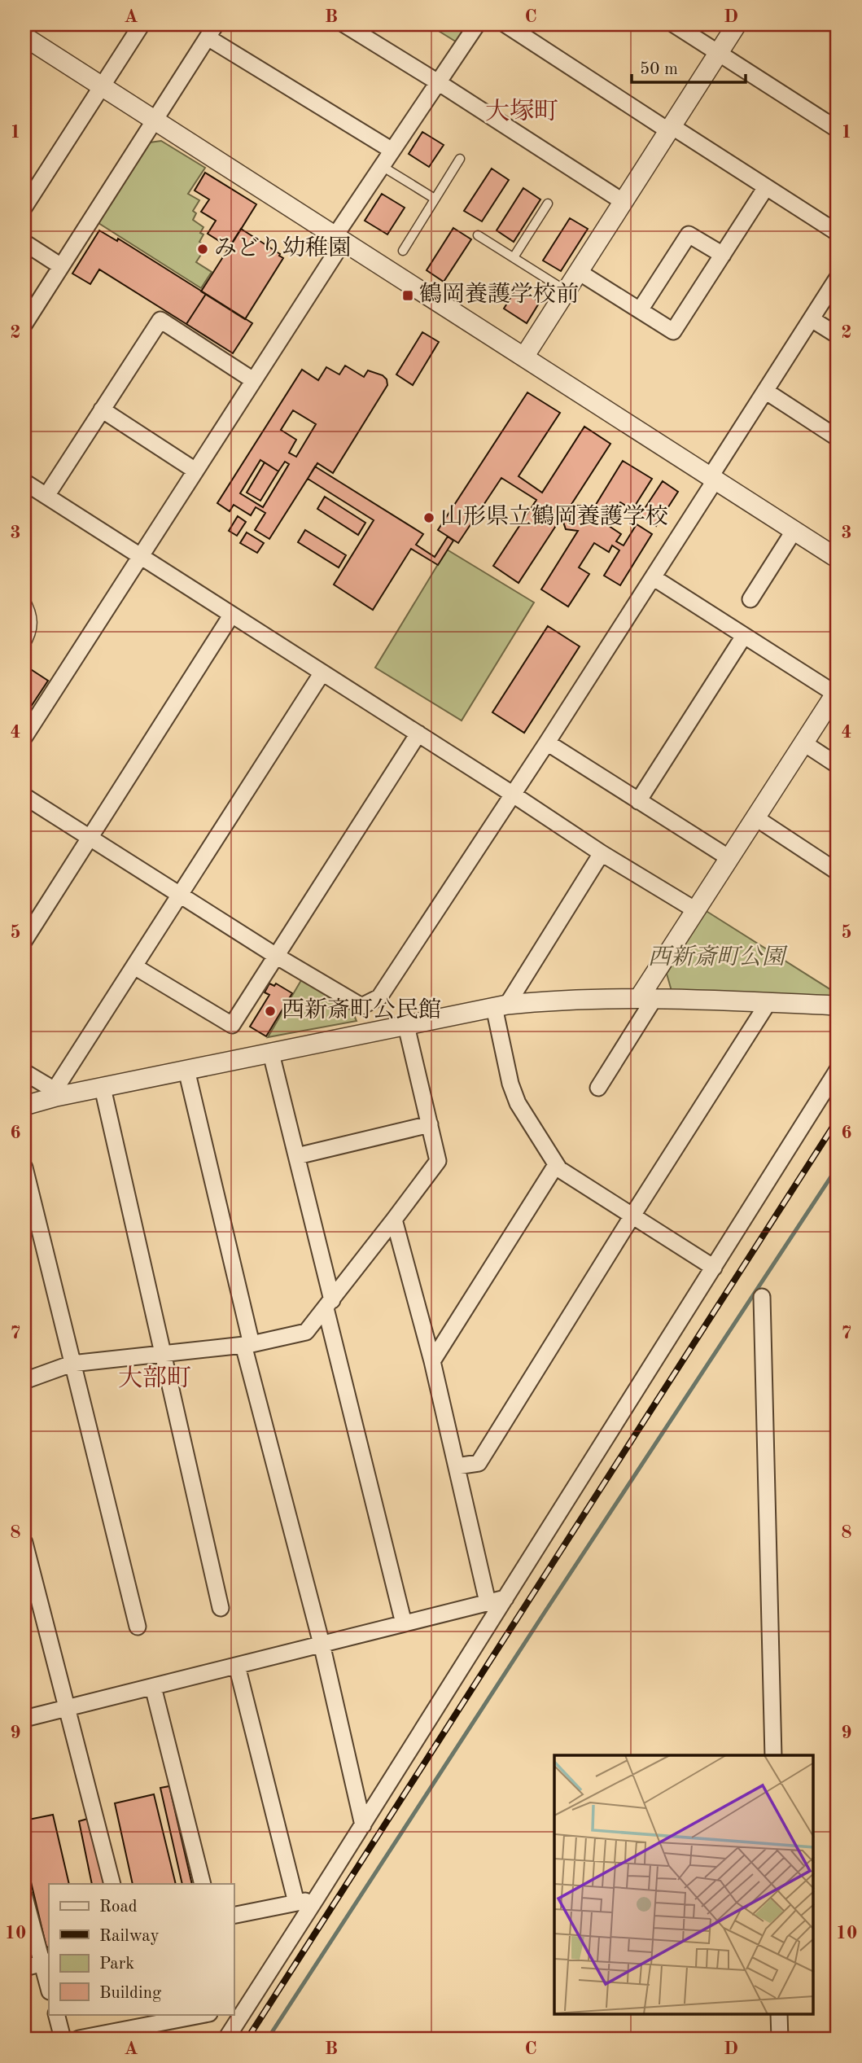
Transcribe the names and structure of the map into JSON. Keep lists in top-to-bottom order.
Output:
{
  "districts": ["大塚町", "大部町"],
  "parks": ["西新斎町公園"],
  "places": {
    "other": ["みどり幼稚園", "山形県立鶴岡養護学校", "西新斎町公民館"],
    "transit": ["鶴岡養護学校前"]
  },
  "legend": [
    "Road",
    "Railway",
    "Park",
    "Building"
  ],
  "scale_bar": "50 m",
  "grid": {
    "columns": [
      "A",
      "B",
      "C",
      "D"
    ],
    "rows": [
      "1",
      "2",
      "3",
      "4",
      "5",
      "6",
      "7",
      "8",
      "9",
      "10"
    ]
  }
}
